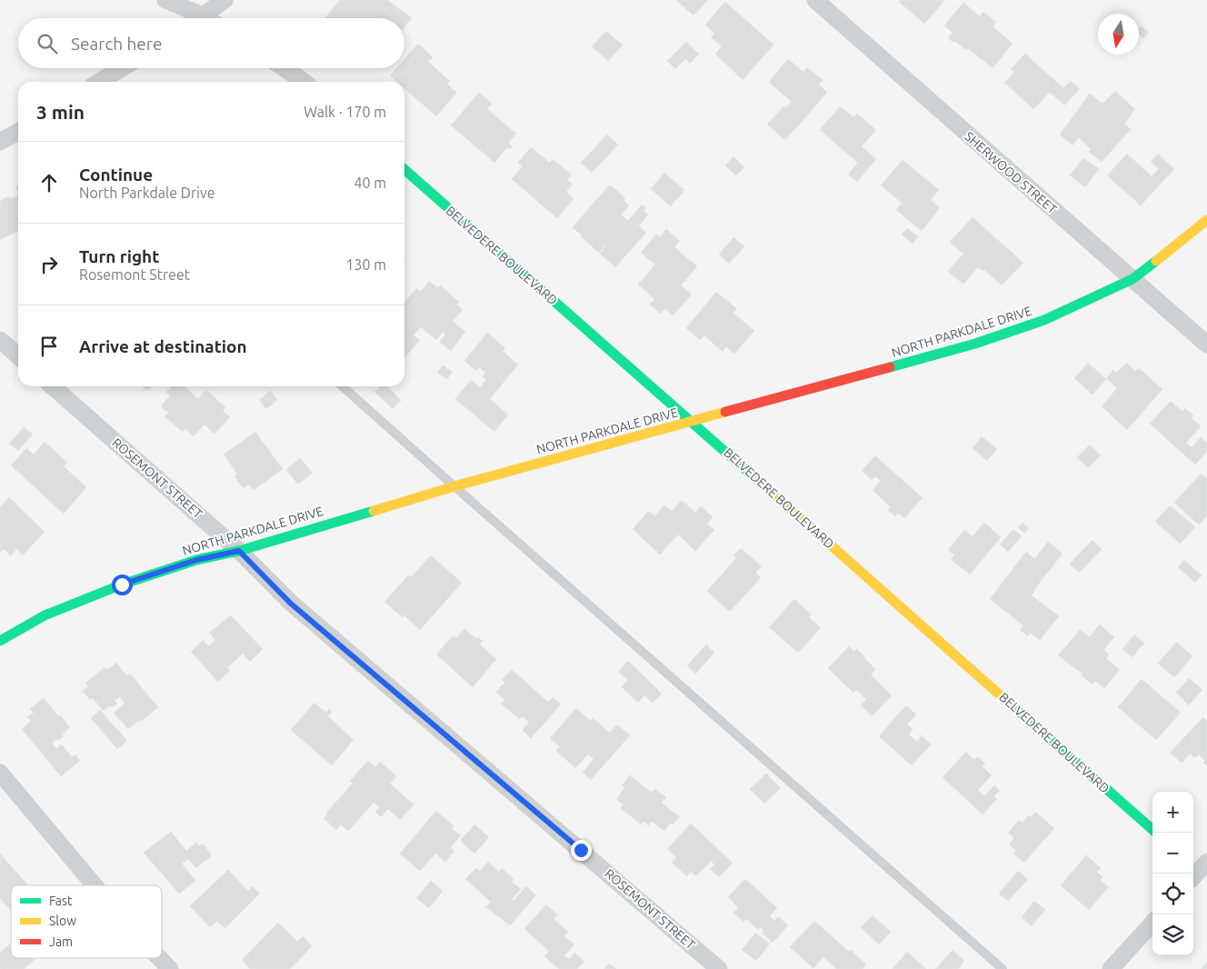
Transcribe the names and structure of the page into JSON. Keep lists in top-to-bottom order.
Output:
{
  "streets": {
    "street": [
      "SHERWOOD STREET",
      "BELVEDERE BOULEVARD",
      "NORTH PARKDALE DRIVE",
      "ROSEMONT STREET"
    ]
  },
  "crossings": [
    ["SHERWOOD STREET", "NORTH PARKDALE DRIVE"],
    ["BELVEDERE BOULEVARD", "NORTH PARKDALE DRIVE"],
    ["NORTH PARKDALE DRIVE", "ROSEMONT STREET"]
  ],
  "legend": ["Fast", "Slow", "Jam"],
  "north": "bottom",
  "page": {
    "search": "Search here",
    "heading": ["3 min", "Walk · 170 m"],
    "list": [
      ["Continue", "North Parkdale Drive", "40 m"],
      ["Turn right", "Rosemont Street", "130 m"],
      "Arrive at destination"
    ],
    "map_buttons": ["+", "−"]
  }
}
